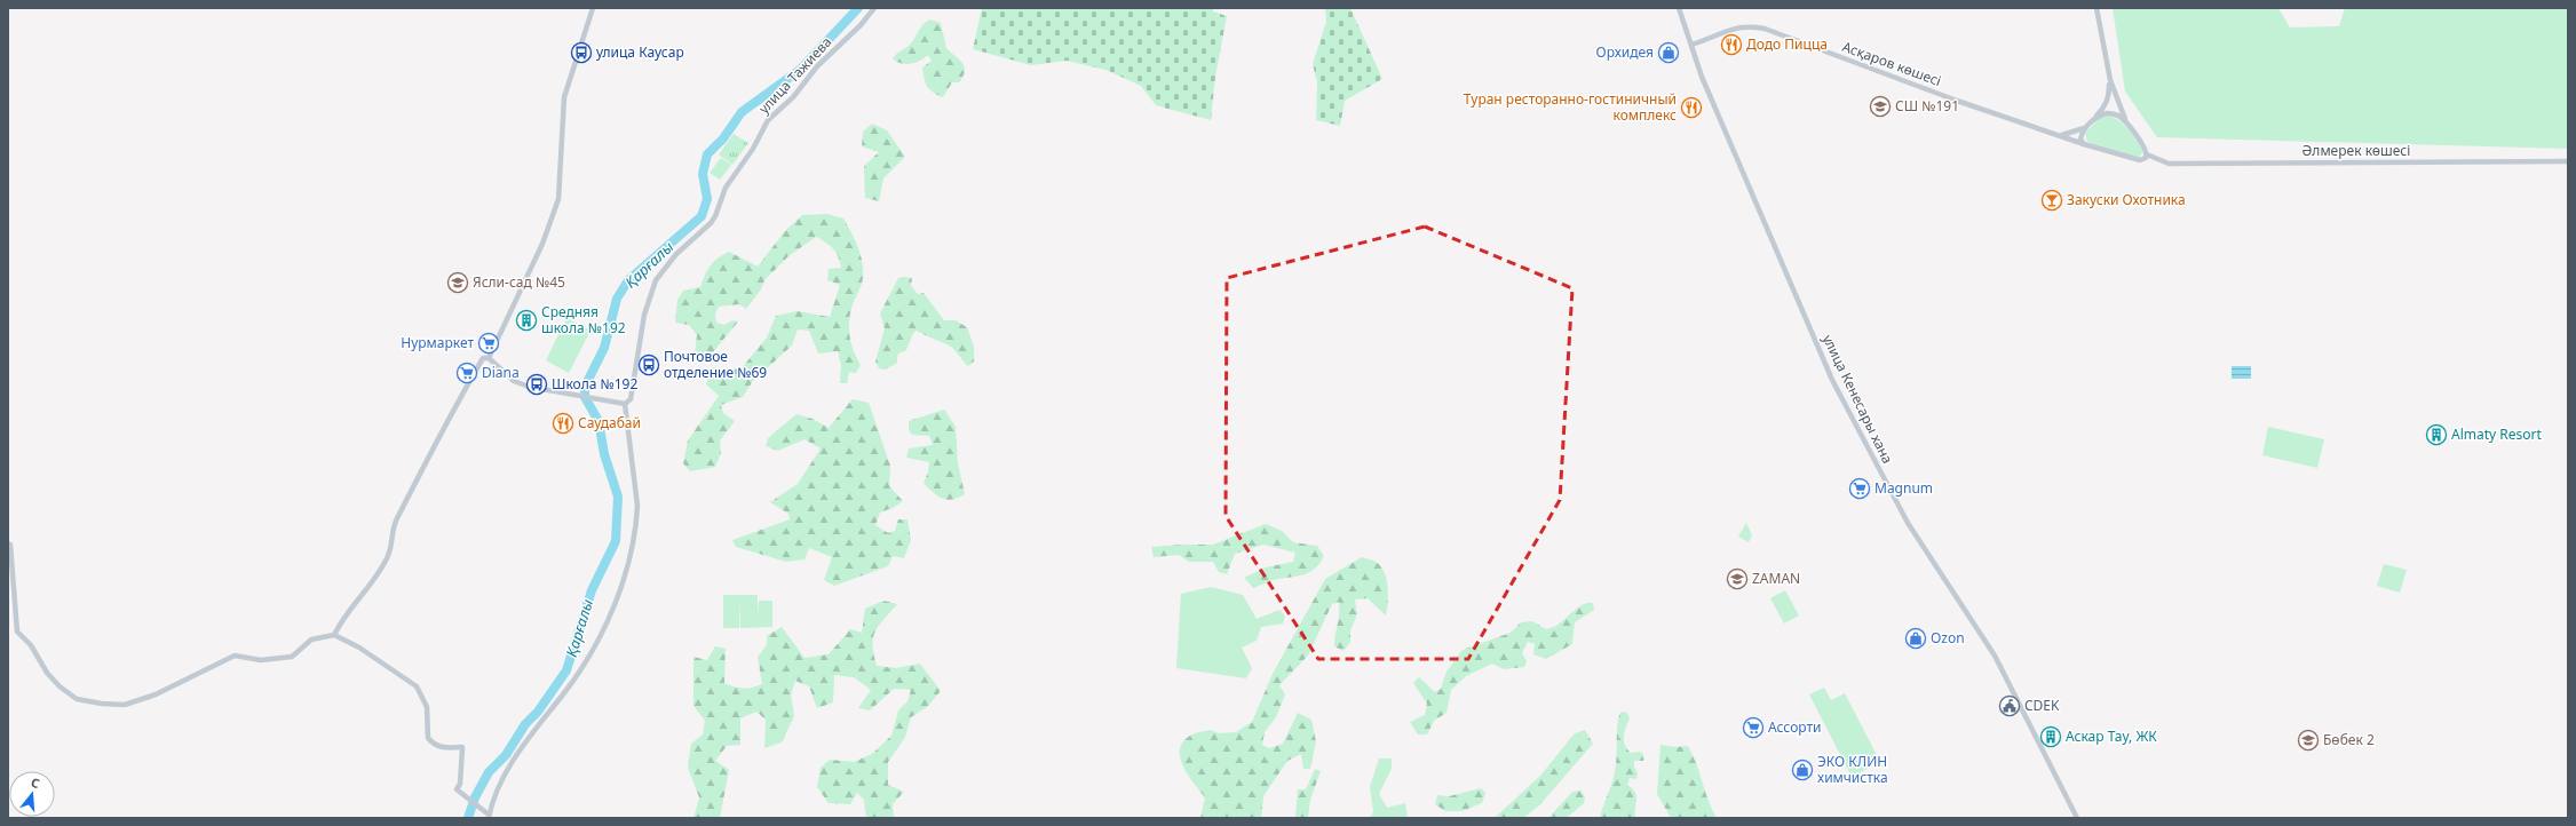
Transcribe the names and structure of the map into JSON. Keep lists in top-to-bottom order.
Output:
{
  "streets": {
    "street": [
      "Асқаров көшесі",
      "улица Тажиева",
      "Әлмерек көшесі",
      "улица Кенесары хана"
    ]
  },
  "crossings": [
    ["Асқаров көшесі", "Әлмерек көшесі"],
    ["Асқаров көшесі", "улица Кенесары хана"]
  ],
  "water": ["Қарғалы"],
  "places": {
    "restaurant": ["Додо Пицца", "Туран ресторанно-гостиничный комплекс", "Саудабай"],
    "bus stop": ["улица Каусар", "Почтовое отделение №69", "Школа №192"],
    "shop": ["Орхидея", "Ozon", "ЭКО КЛИН химчистка"],
    "school or university": [
      "СШ №191",
      "Ясли-сад №45",
      "ZAMAN",
      "Бөбек 2"
    ],
    "bar": ["Закуски Охотника"],
    "building": ["Средняя школа №192", "Almaty Resort", "Аскар Тау, ЖК"],
    "supermarket": [
      "Нурмаркет",
      "Diana",
      "Magnum",
      "Ассорти"
    ],
    "public building": ["CDEK"]
  },
  "north": "top"
}
